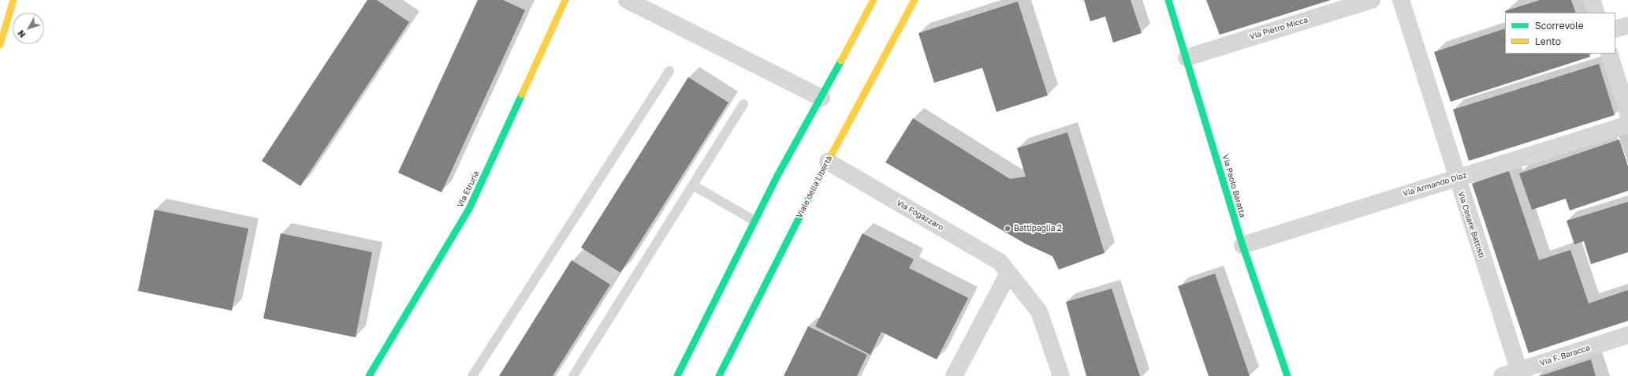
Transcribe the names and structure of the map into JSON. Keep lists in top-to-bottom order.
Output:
{
  "streets": {
    "main road": ["Via Paolo Baratta", "Viale della Libertà", "Via Etruria"],
    "street": [
      "Via Pietro Micca",
      "Via Armando Diaz",
      "Via Fogazzaro",
      "Via Cesare Battisti",
      "Via F. Baracca"
    ]
  },
  "crossings": [
    ["Via Pietro Micca", "Via Paolo Baratta"],
    ["Via Armando Diaz", "Via Paolo Baratta"],
    ["Via Armando Diaz", "Via Cesare Battisti"],
    ["Viale della Libertà", "Via Fogazzaro"],
    ["Via Cesare Battisti", "Via F. Baracca"]
  ],
  "places": ["Battipaglia 2"],
  "legend": ["Scorrevole", "Lento"],
  "north": "bottom left"
}
